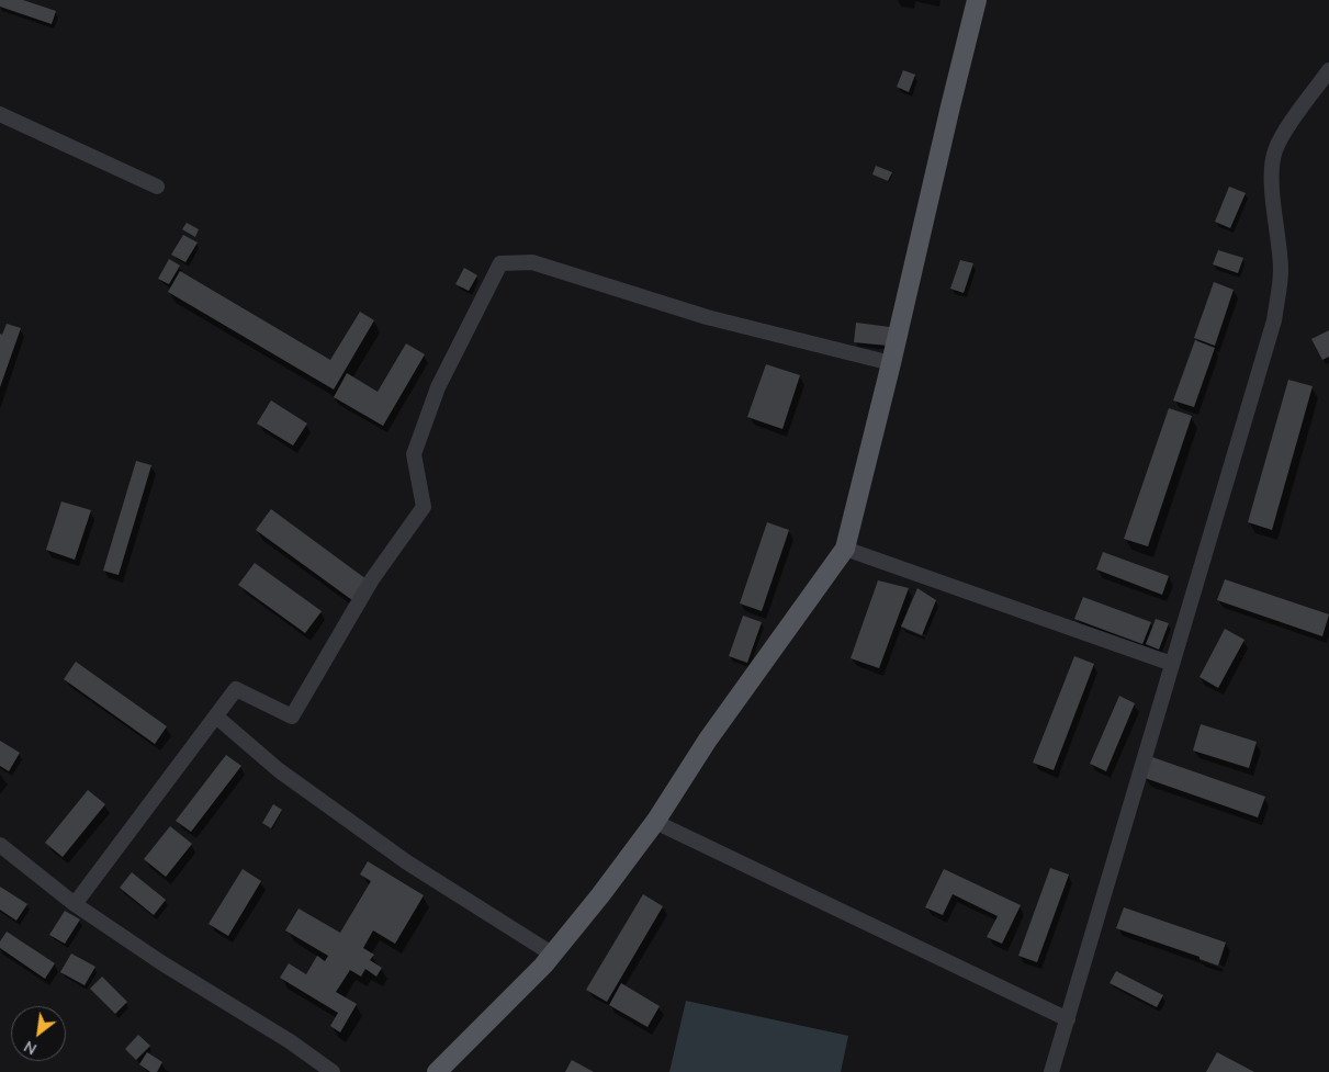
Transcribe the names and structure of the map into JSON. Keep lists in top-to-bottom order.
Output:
{
  "north": "bottom left"
}
